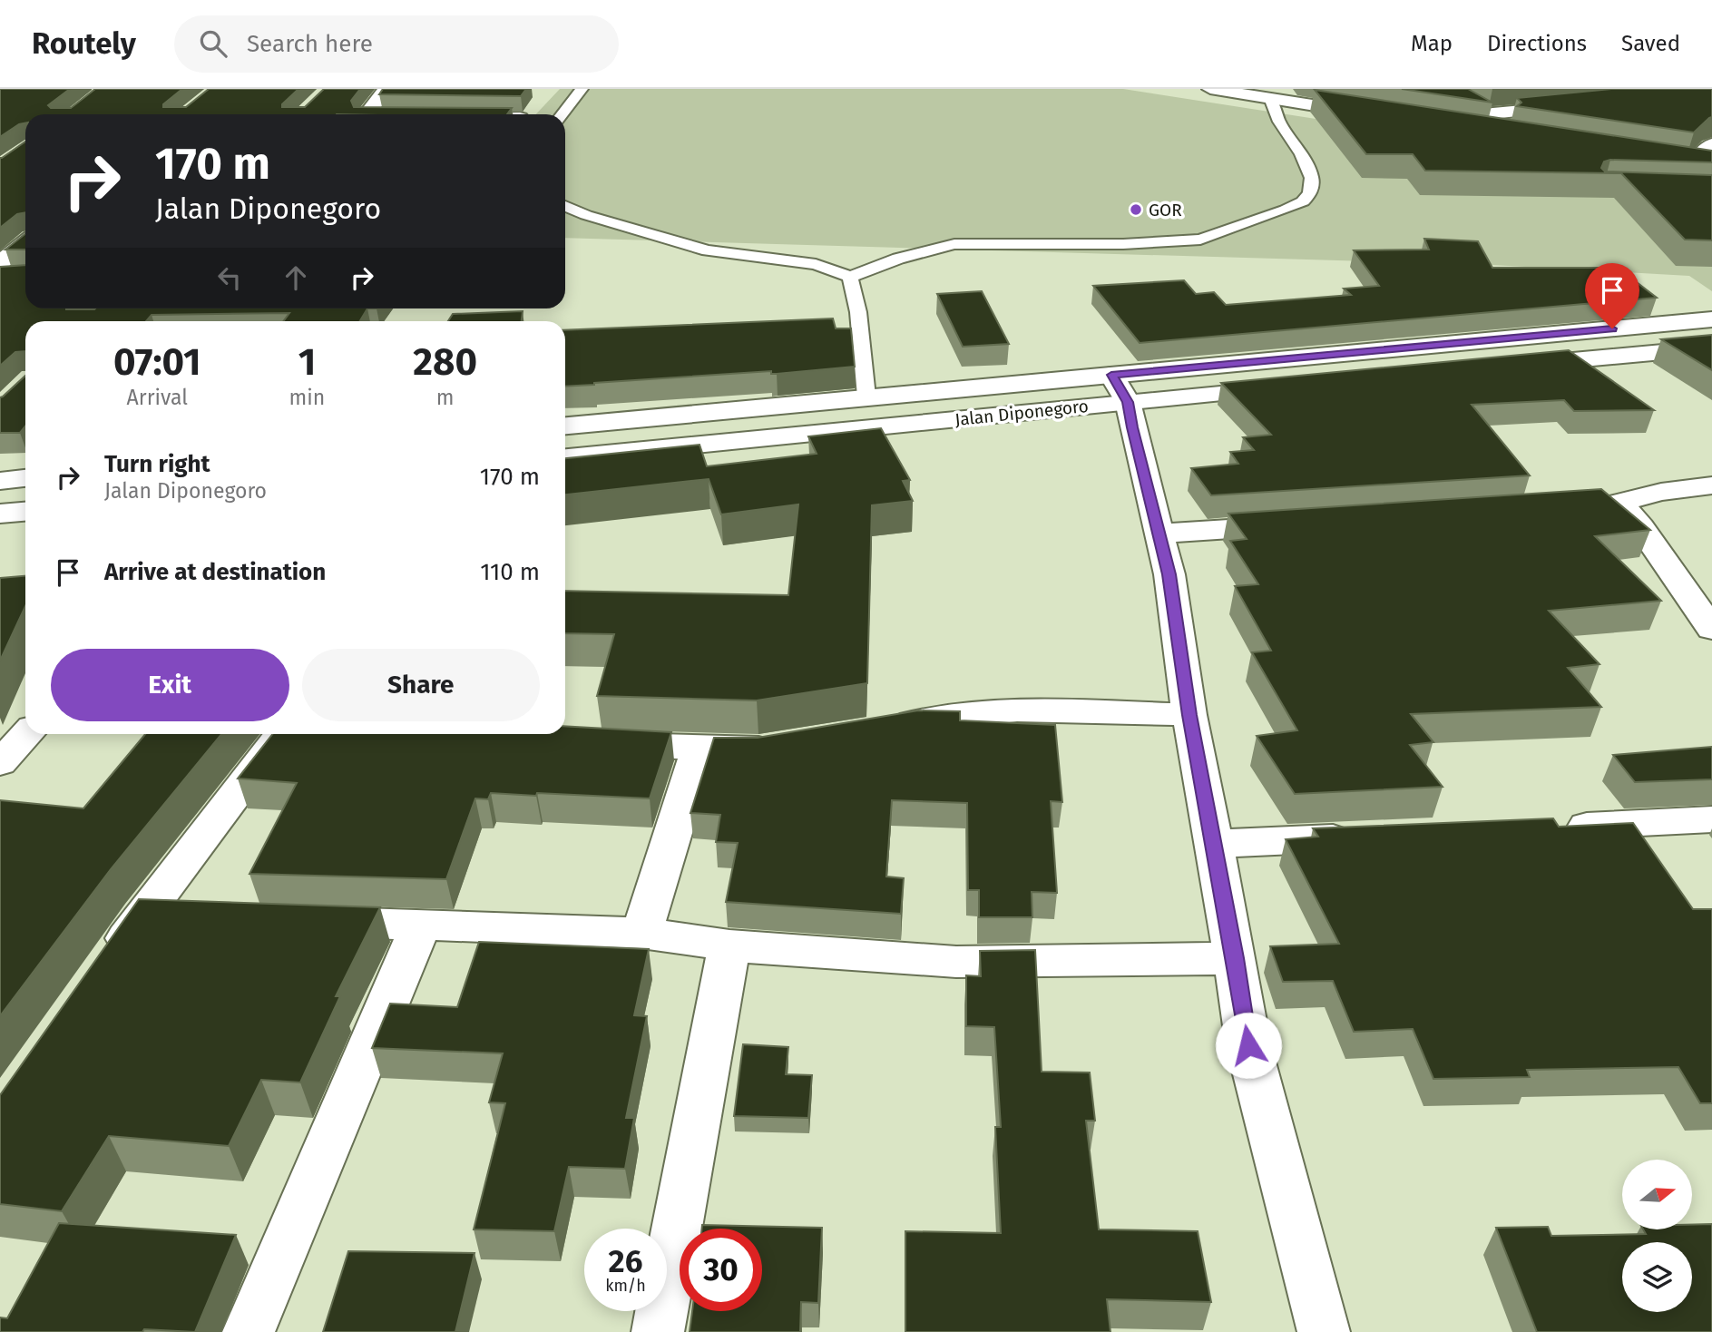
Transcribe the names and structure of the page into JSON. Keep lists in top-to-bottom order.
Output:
{
  "streets": {
    "street": ["Jalan Diponegoro"]
  },
  "places": ["GOR"],
  "north": "right",
  "page": {
    "header": "Routely",
    "search": "Search here",
    "nav": ["Map", "Directions", "Saved"],
    "turn": ["170 m", "Jalan Diponegoro"],
    "eta": [
      "07:01",
      "Arrival",
      "1",
      "min",
      "280",
      "m"
    ],
    "list": [
      {
        "name": "Turn right",
        "note": "Jalan Diponegoro",
        "value": "170 m"
      },
      {
        "name": "Arrive at destination",
        "value": "110 m"
      }
    ],
    "buttons": ["Exit", "Share"],
    "speed": "26 km/h",
    "limit": "30"
  }
}
